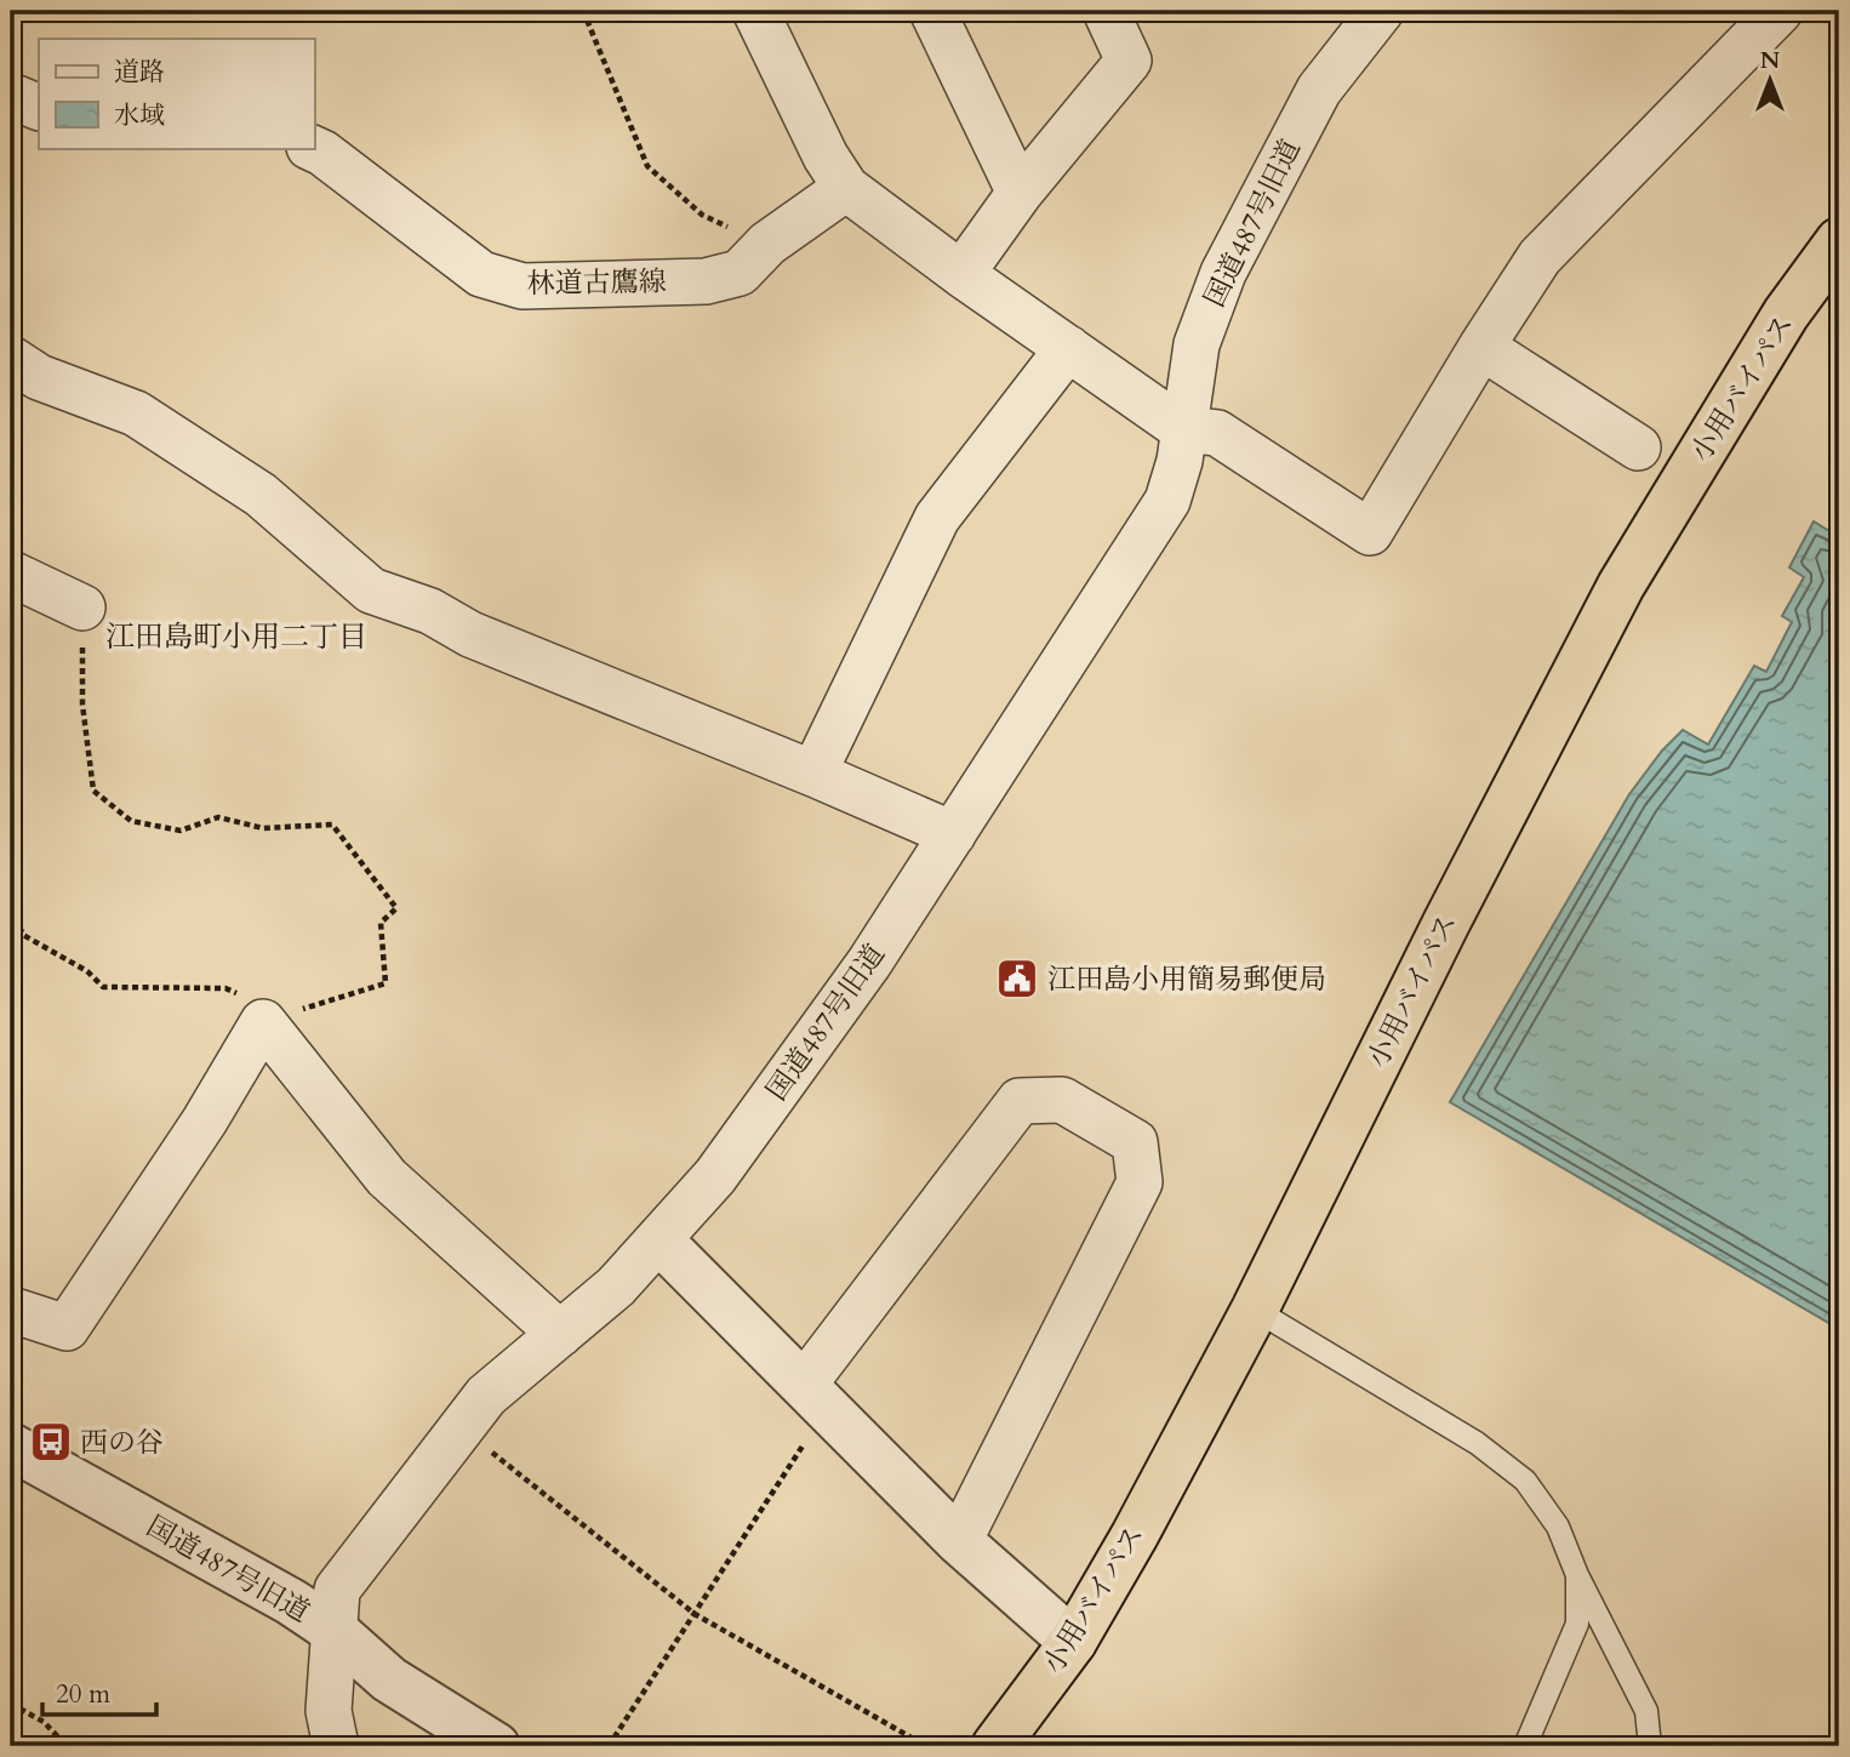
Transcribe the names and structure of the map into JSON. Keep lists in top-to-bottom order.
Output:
{
  "streets": {
    "highway": ["小用バイパス"],
    "street": ["国道487号旧道", "林道古鷹線"]
  },
  "districts": ["江田島町小用二丁目"],
  "places": {
    "public building": ["江田島小用簡易郵便局"],
    "bus stop": ["西の谷"]
  },
  "legend": ["道路", "水域"],
  "scale_bar": "20 m",
  "north": "top"
}
